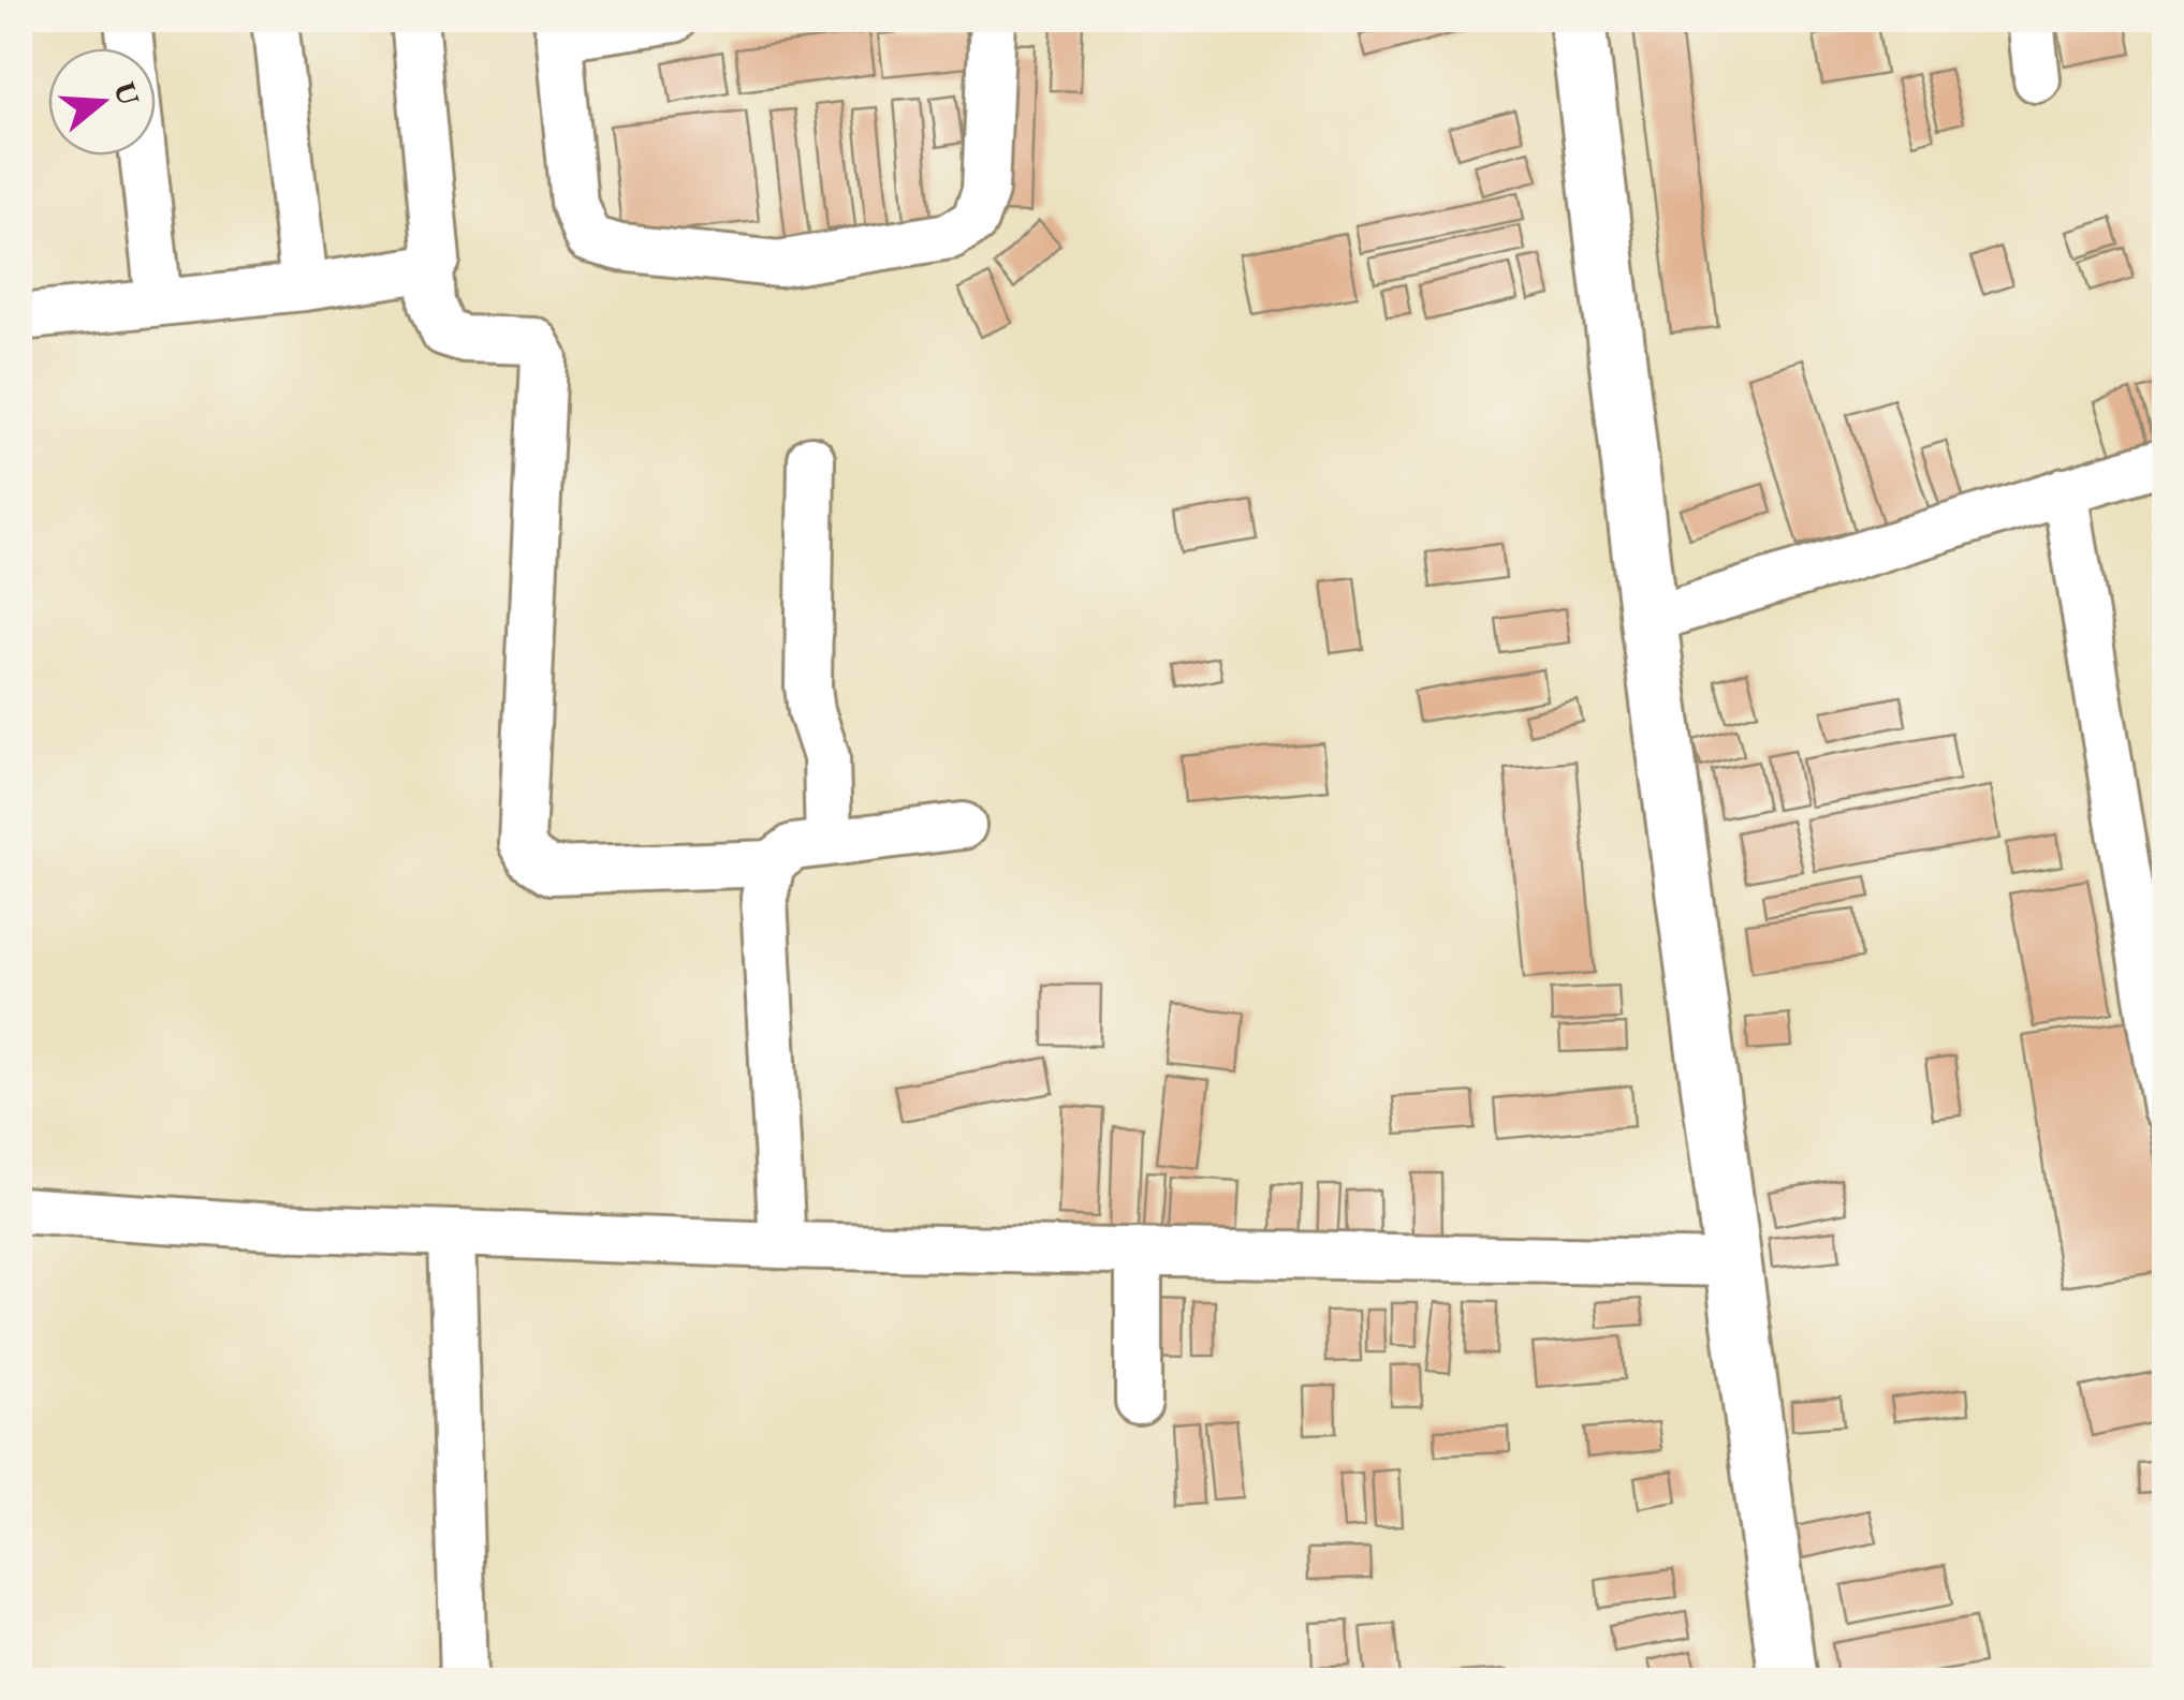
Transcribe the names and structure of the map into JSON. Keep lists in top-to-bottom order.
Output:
{
  "north": "right"
}
